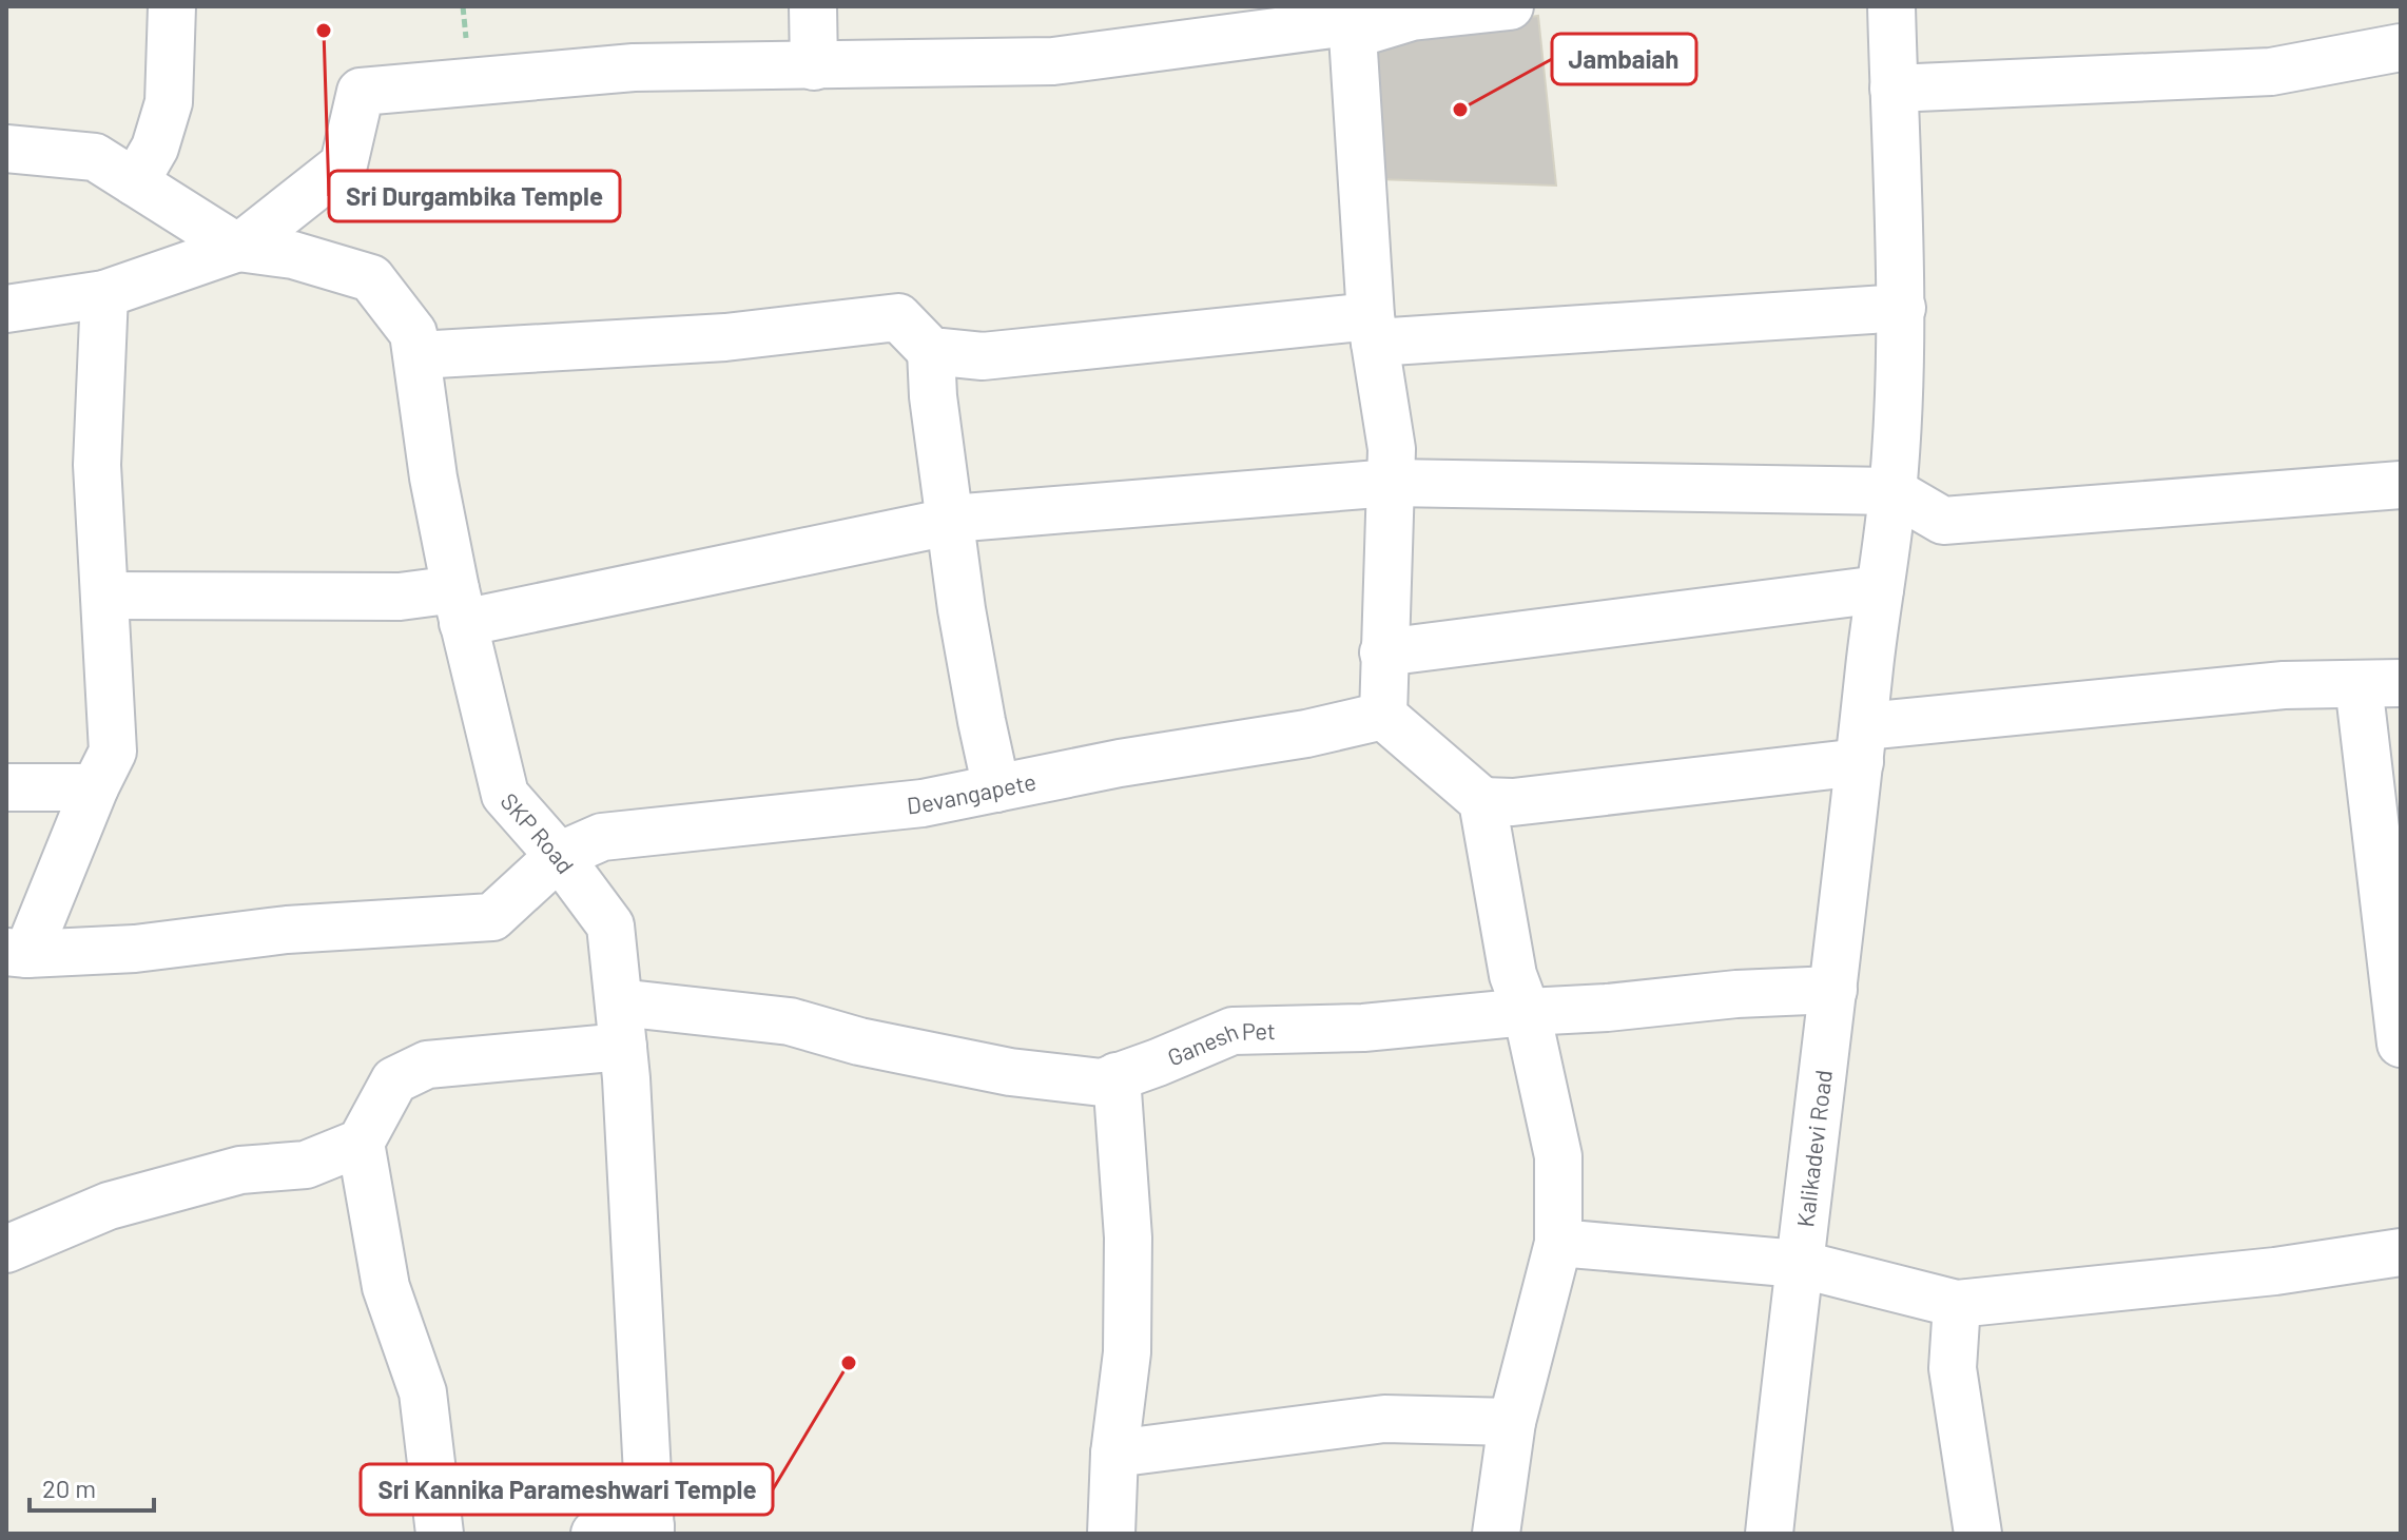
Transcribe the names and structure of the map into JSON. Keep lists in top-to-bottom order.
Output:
{
  "streets": {
    "street": [
      "Devangapete",
      "SKP Road",
      "Ganesh Pet",
      "Kalikadevi Road"
    ]
  },
  "crossings": [
    ["Devangapete", "SKP Road"],
    ["SKP Road", "Ganesh Pet"],
    ["Ganesh Pet", "Kalikadevi Road"]
  ],
  "places": ["Sri Durgambika Temple", "Jambaiah", "Sri Kannika Parameshwari Temple"],
  "scale_bar": "20 m"
}
